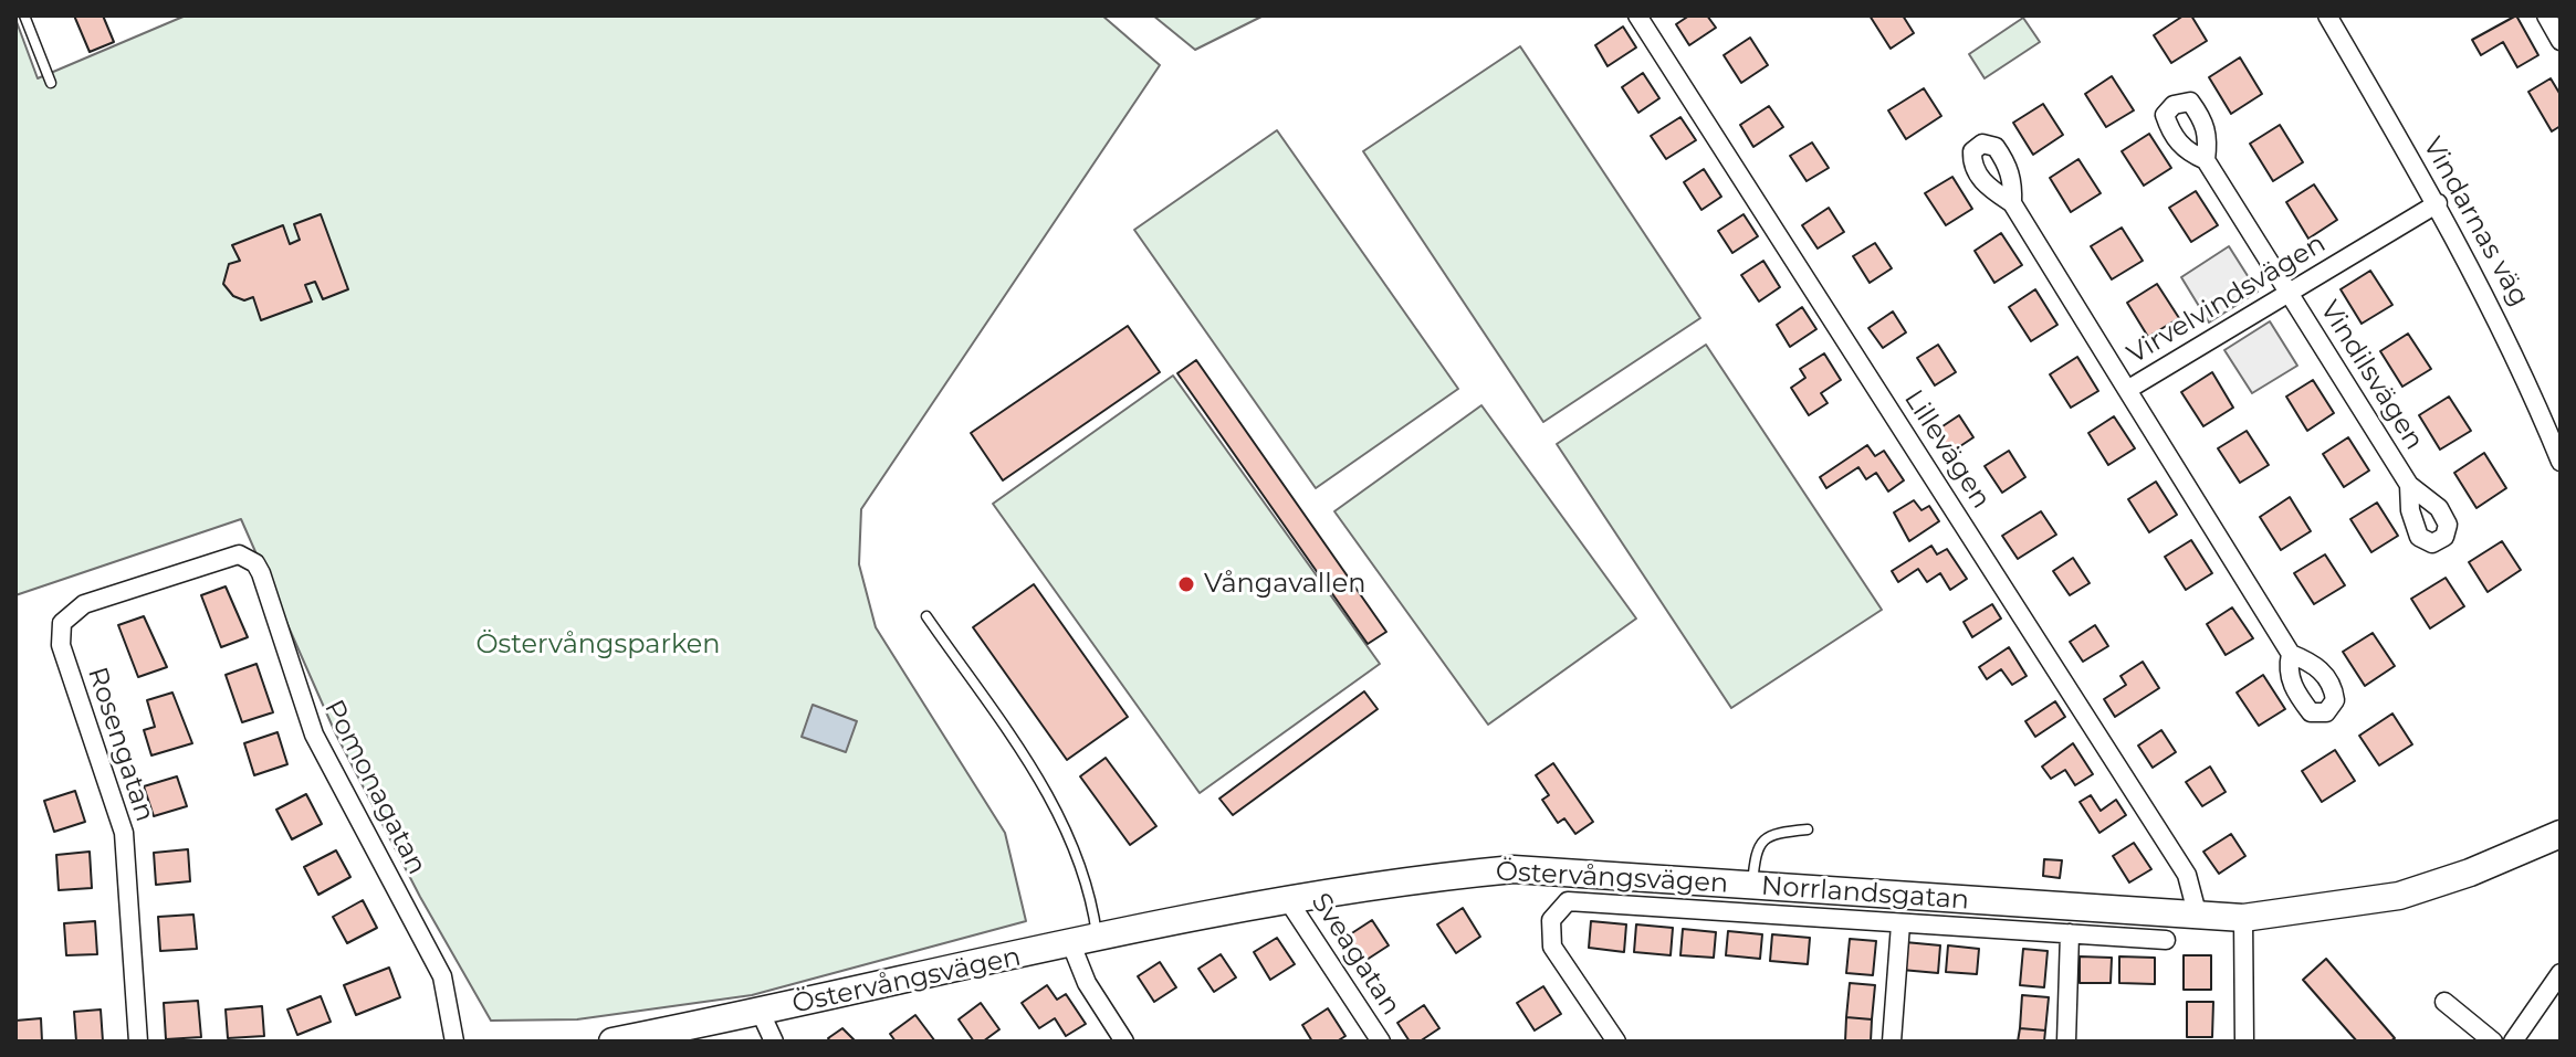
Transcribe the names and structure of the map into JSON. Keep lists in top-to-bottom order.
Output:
{
  "streets": {
    "street": [
      "Vindarnas väg",
      "Virvelvindsvägen",
      "Vindilsvägen",
      "Lillevägen",
      "Rosengatan",
      "Pomonagatan",
      "Östervångsvägen",
      "Norrlandsgatan",
      "Sveagatan"
    ]
  },
  "crossings": [
    ["Vindarnas väg", "Virvelvindsvägen"],
    ["Virvelvindsvägen", "Vindilsvägen"],
    ["Lillevägen", "Östervångsvägen"],
    ["Rosengatan", "Pomonagatan"],
    ["Östervångsvägen", "Sveagatan"]
  ],
  "parks": ["Östervångsparken"],
  "places": ["Vångavallen"]
}
